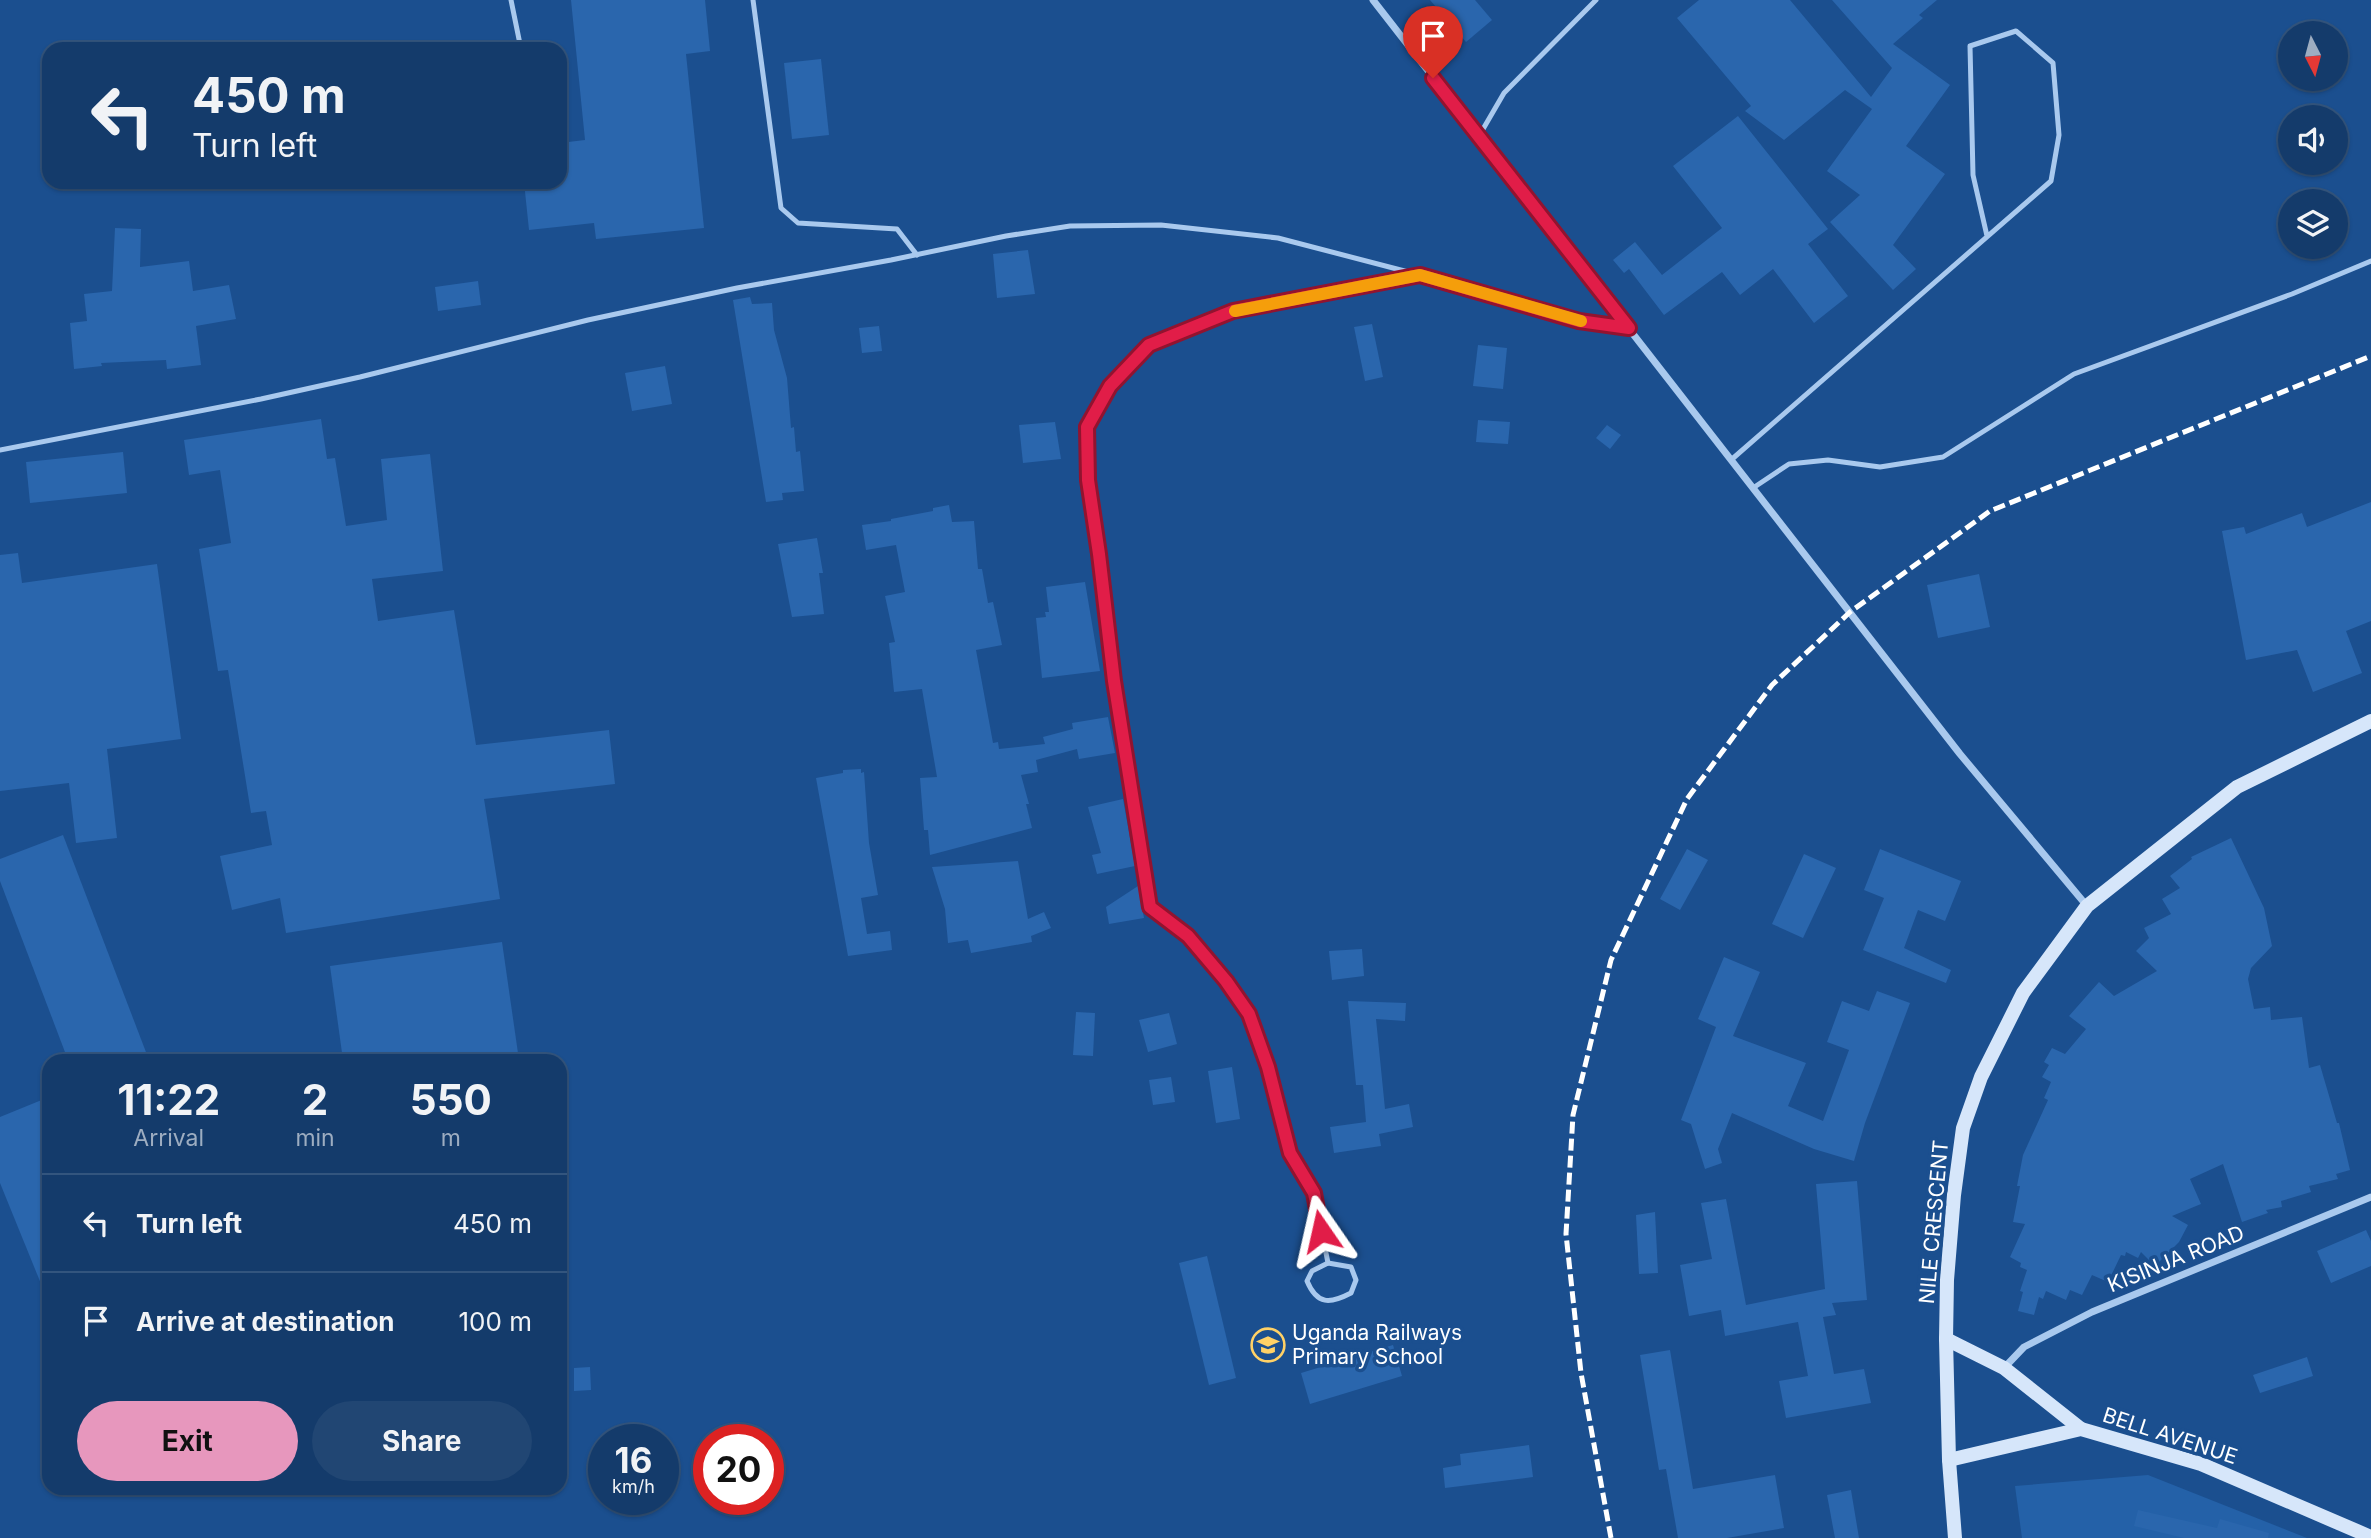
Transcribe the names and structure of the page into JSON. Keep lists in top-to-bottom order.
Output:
{
  "streets": {
    "street": ["NILE CRESCENT", "KISINJA ROAD", "BELL AVENUE"]
  },
  "crossings": [
    ["NILE CRESCENT", "BELL AVENUE"]
  ],
  "places": {
    "school or university": ["Uganda Railways Primary School"]
  },
  "north": "bottom",
  "page": {
    "turn": ["450 m", "Turn left"],
    "eta": [
      "11:22",
      "Arrival",
      "2",
      "min",
      "550",
      "m"
    ],
    "list": [
      {
        "name": "Turn left",
        "value": "450 m"
      },
      {
        "name": "Arrive at destination",
        "value": "100 m"
      }
    ],
    "buttons": ["Exit", "Share"],
    "speed": "16 km/h",
    "limit": "20"
  }
}
